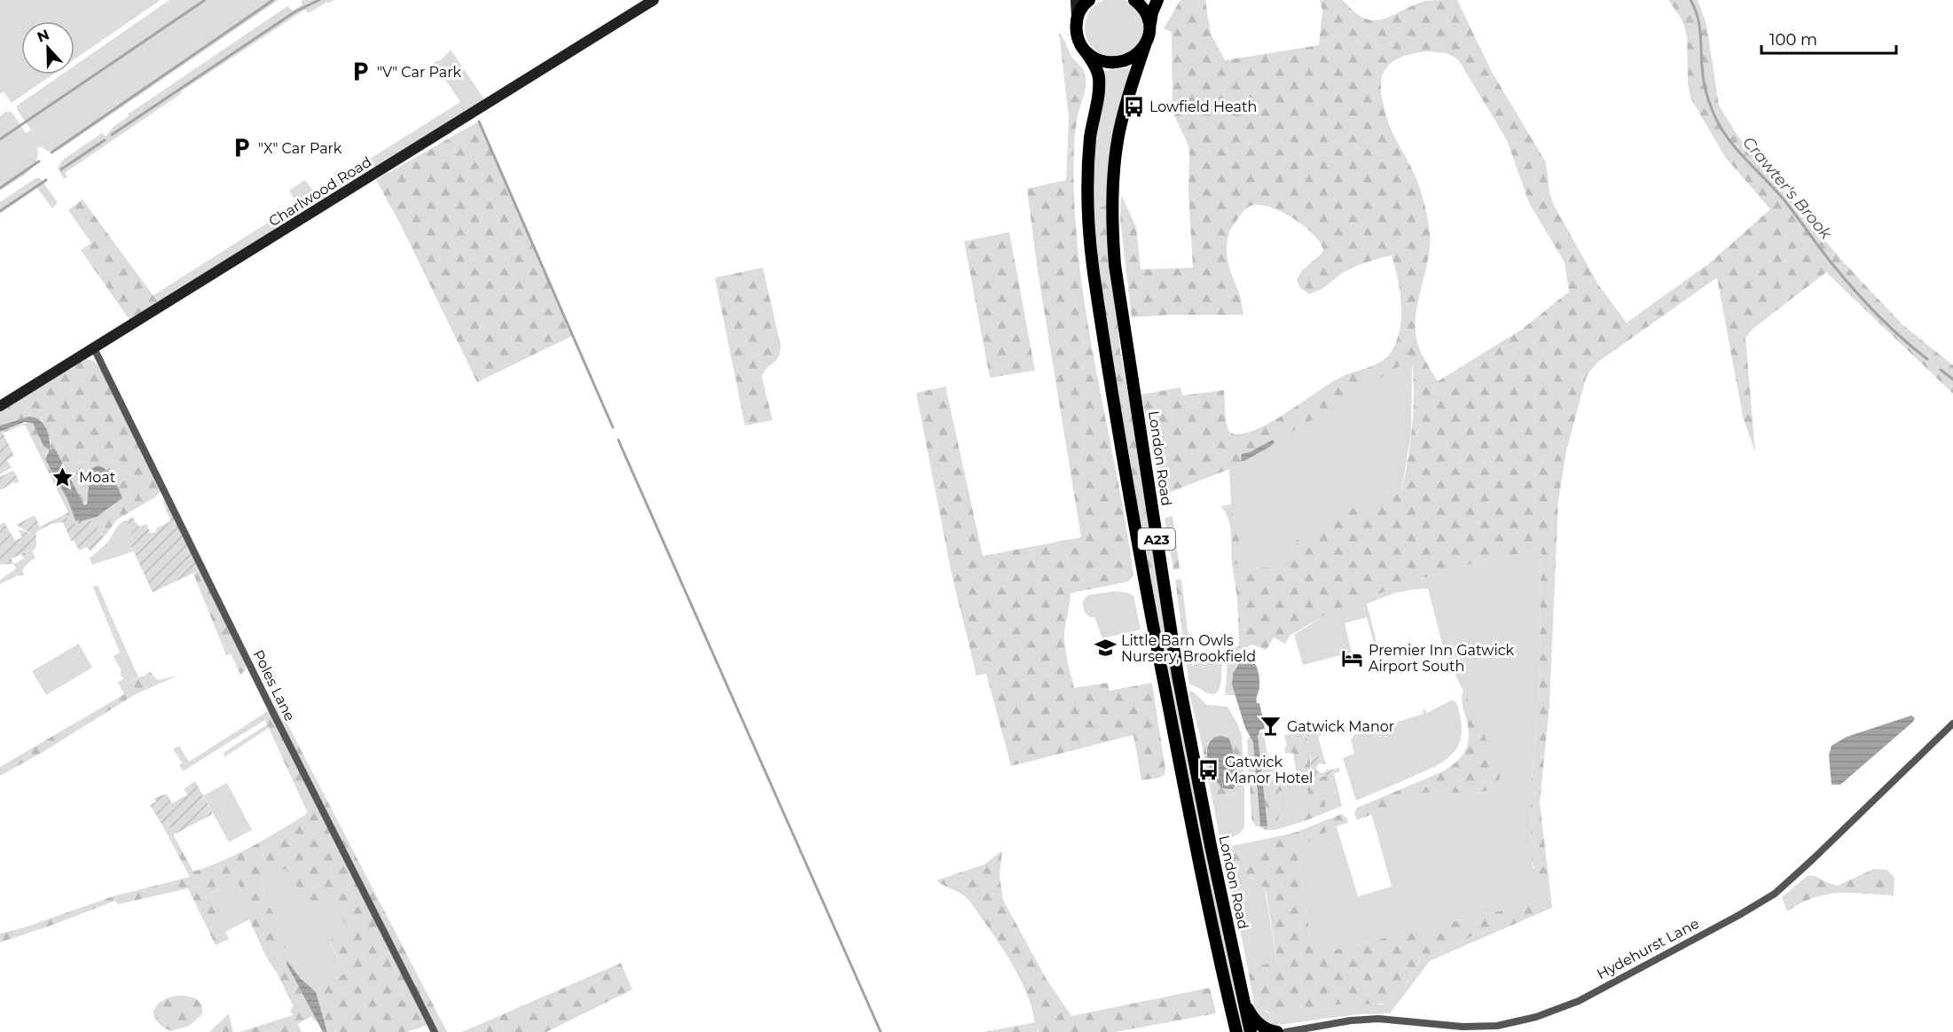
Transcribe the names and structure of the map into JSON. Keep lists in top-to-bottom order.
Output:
{
  "streets": {
    "main road": ["London Road", "A23"],
    "street": ["Charlwood Road", "Poles Lane", "Hydehurst Lane"]
  },
  "crossings": [
    ["Charlwood Road", "Poles Lane"]
  ],
  "water": ["Crawter's Brook"],
  "places": {
    "parking": ["\"V\" Car Park", "\"X\" Car Park"],
    "bus stop": ["Lowfield Heath", "Gatwick Manor Hotel"],
    "place": ["Moat"],
    "school or university": ["Little Barn Owls Nursery, Brookfield"],
    "hotel": ["Premier Inn Gatwick Airport South"],
    "bar": ["Gatwick Manor"]
  },
  "scale_bar": "100 m",
  "north": "top"
}
